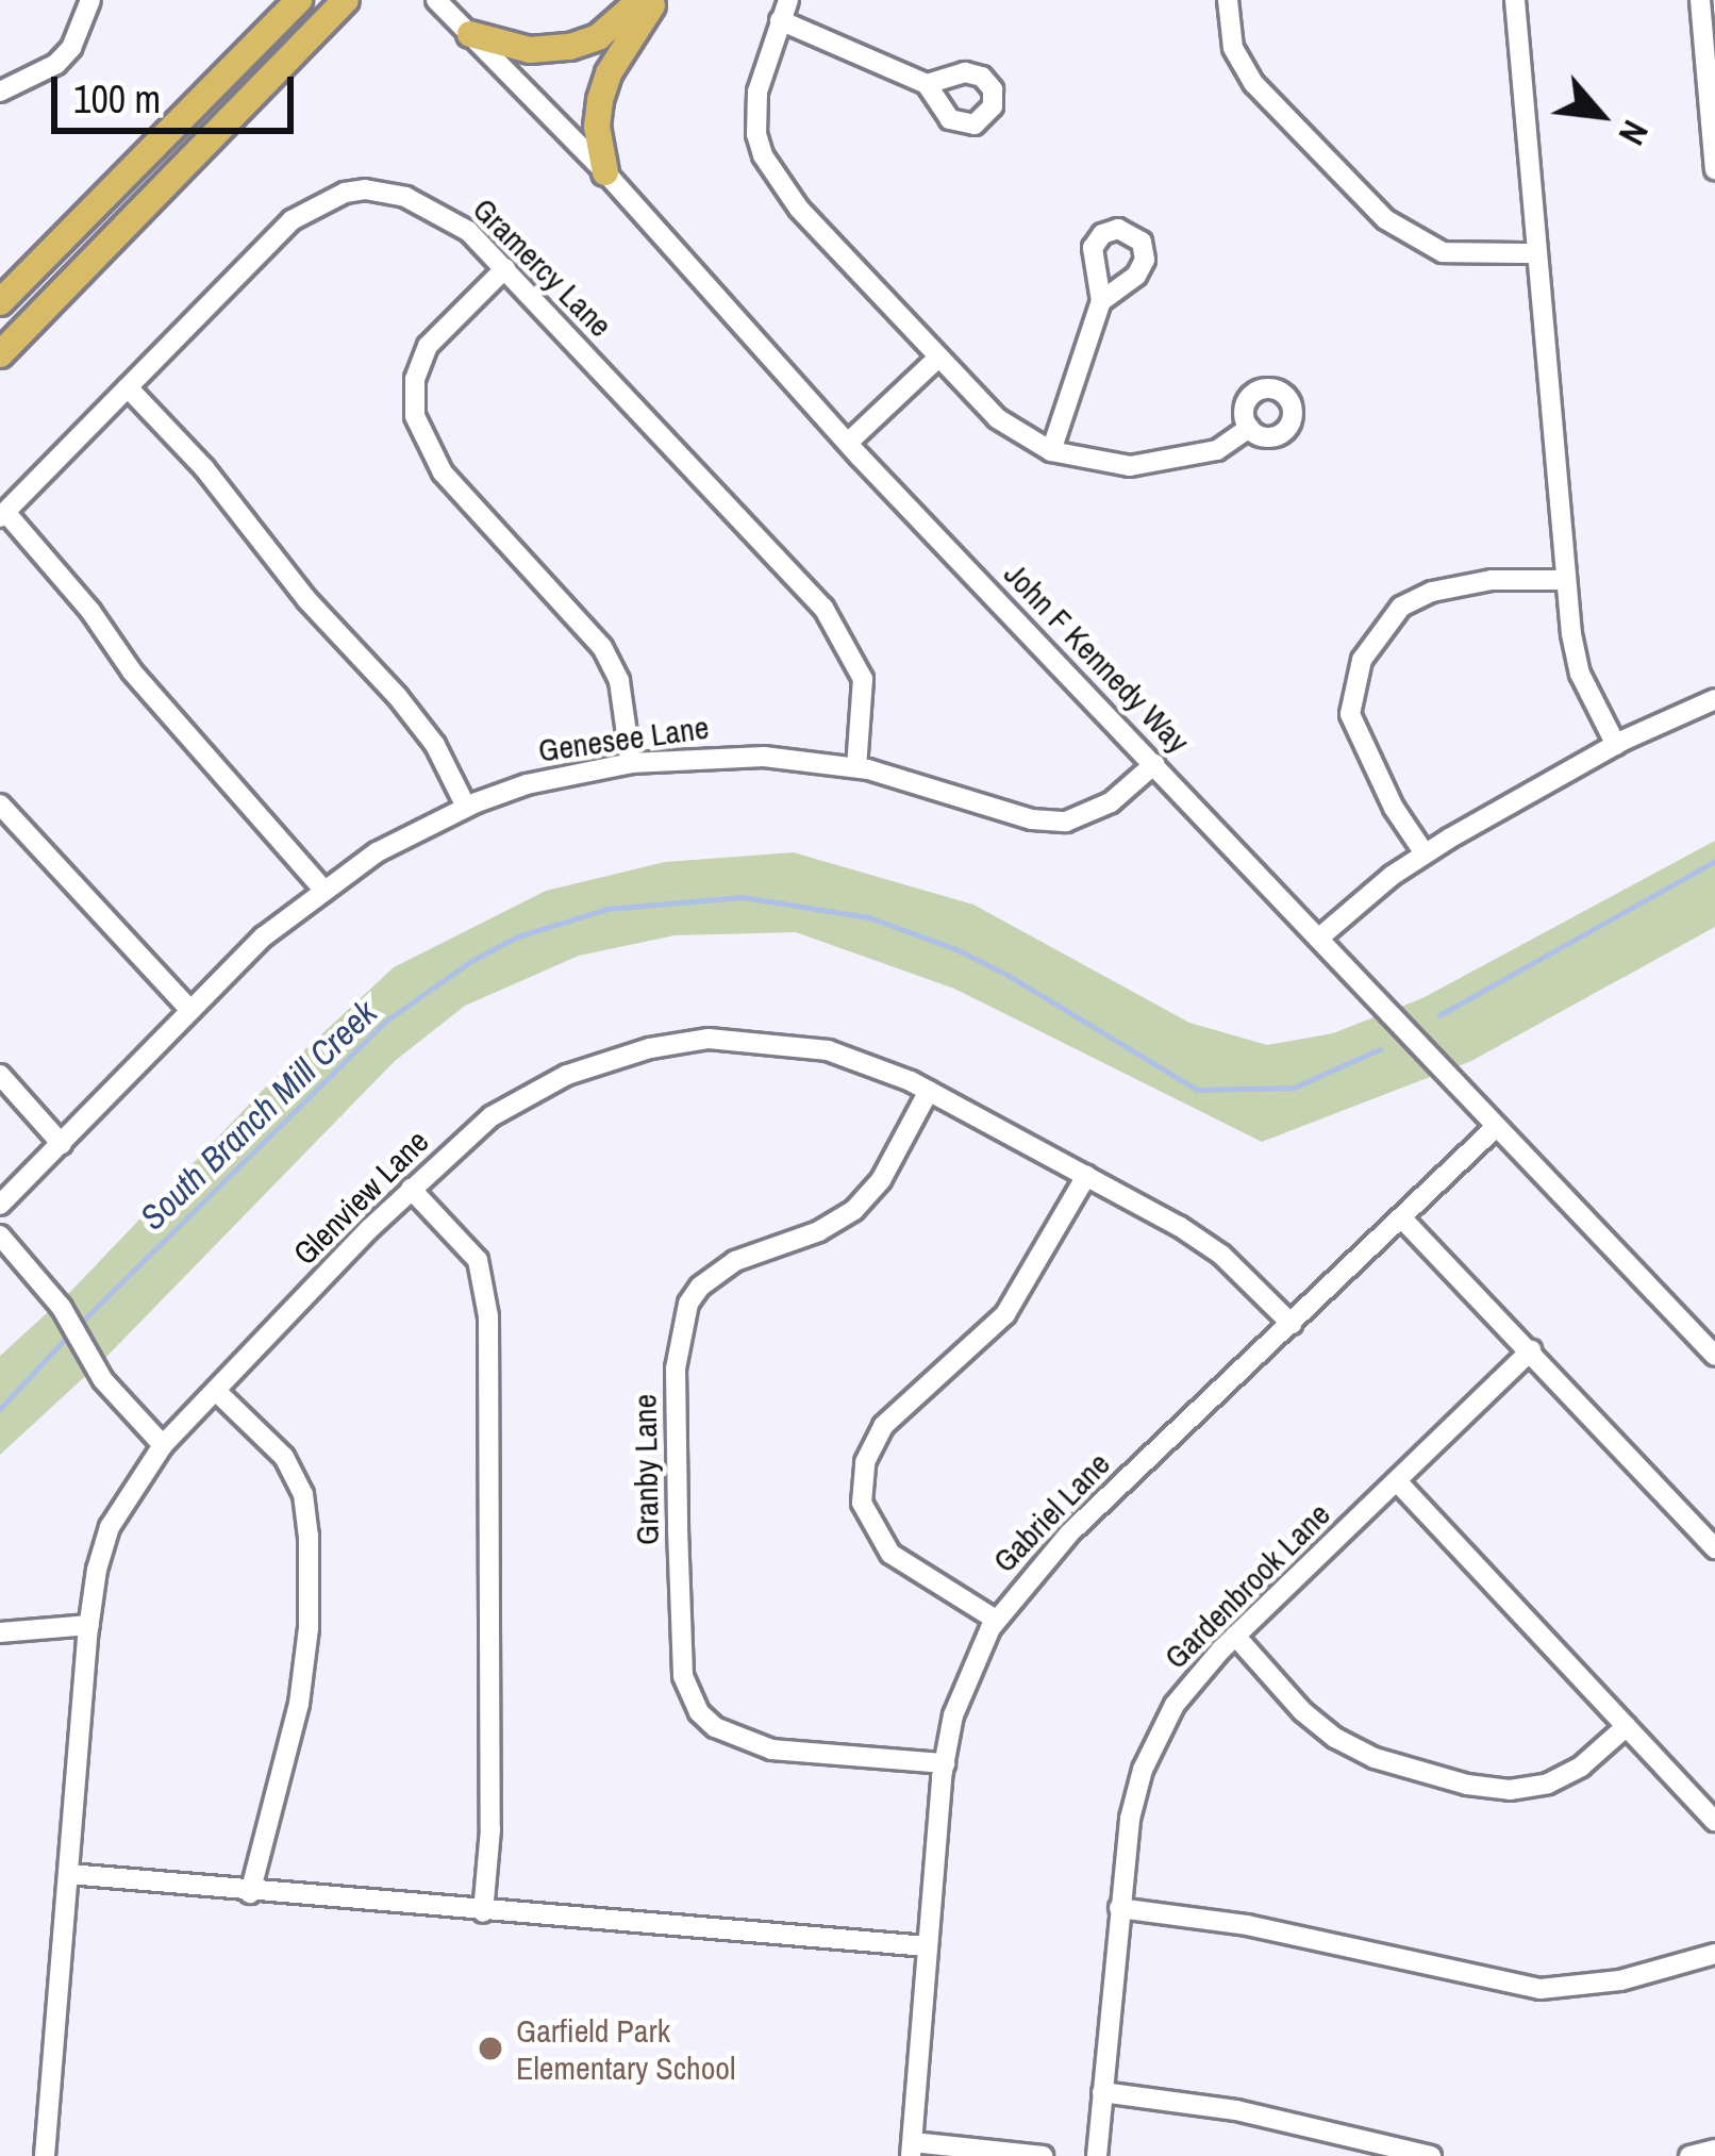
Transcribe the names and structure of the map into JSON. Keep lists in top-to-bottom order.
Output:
{
  "streets": {
    "street": [
      "Gramercy Lane",
      "John F Kennedy Way",
      "Genesee Lane",
      "Glenview Lane",
      "Granby Lane",
      "Gabriel Lane",
      "Gardenbrook Lane"
    ]
  },
  "crossings": [
    ["Gramercy Lane", "Genesee Lane"],
    ["John F Kennedy Way", "Genesee Lane"],
    ["John F Kennedy Way", "Gabriel Lane"],
    ["Glenview Lane", "Granby Lane"],
    ["Glenview Lane", "Gabriel Lane"],
    ["Granby Lane", "Gabriel Lane"]
  ],
  "water": ["South Branch Mill Creek"],
  "places": ["Garfield Park Elementary School"],
  "scale_bar": "100 m",
  "north": "bottom right"
}
